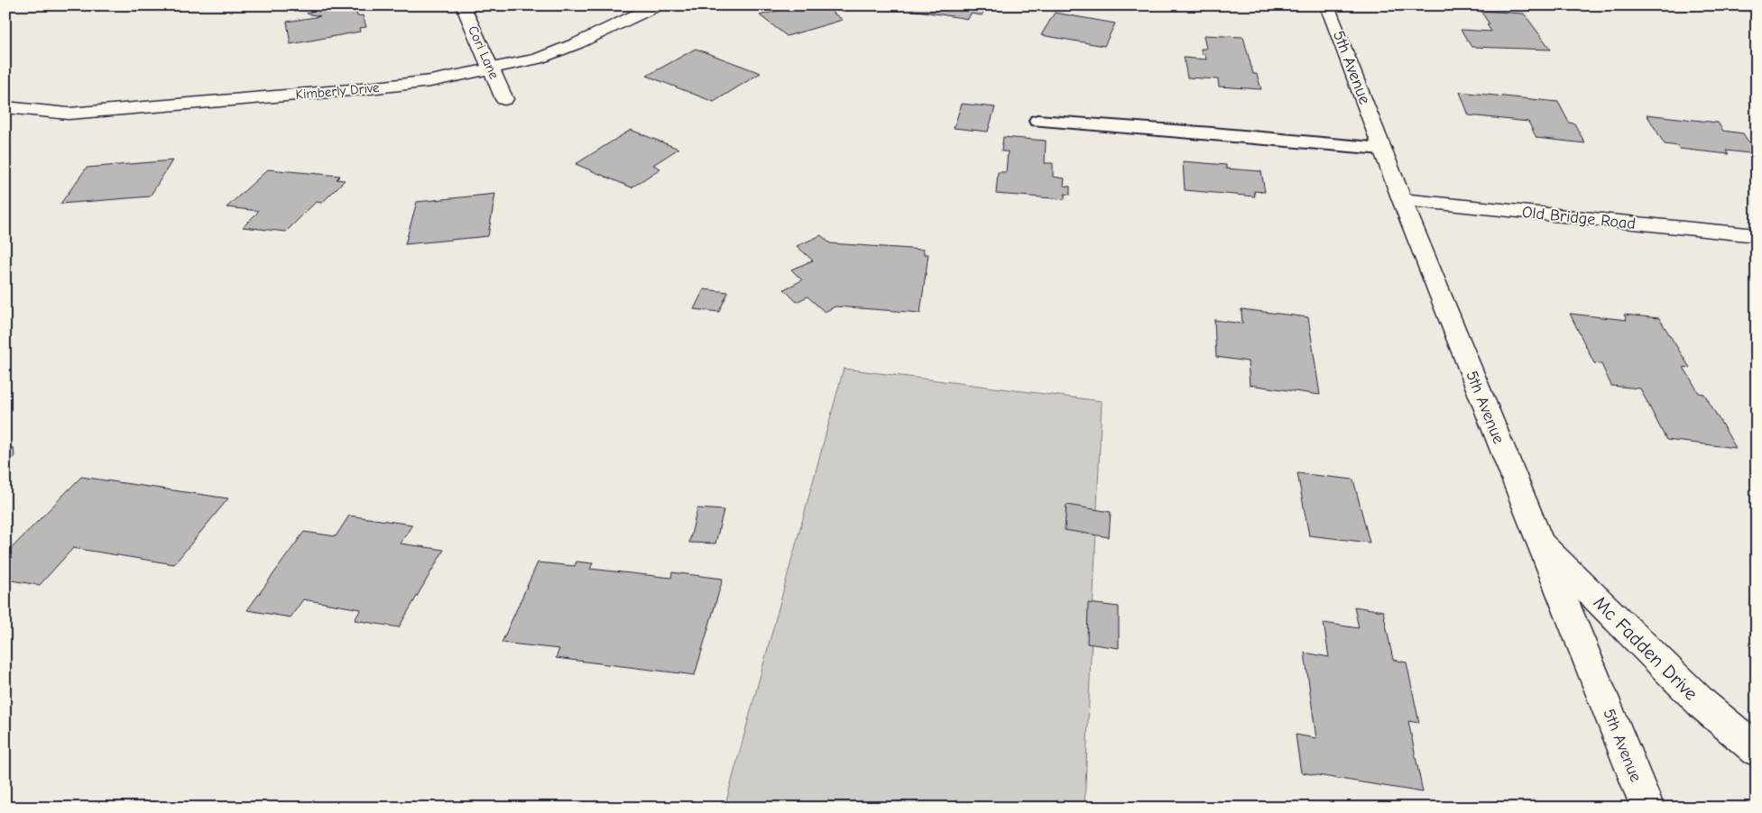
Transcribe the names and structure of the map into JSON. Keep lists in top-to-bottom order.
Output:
{
  "streets": {
    "street": [
      "Cori Lane",
      "5th Avenue",
      "Kimberly Drive",
      "Old Bridge Road",
      "Mc Fadden Drive"
    ]
  },
  "crossings": [
    ["Cori Lane", "Kimberly Drive"],
    ["5th Avenue", "Old Bridge Road"],
    ["5th Avenue", "Mc Fadden Drive"]
  ]
}
